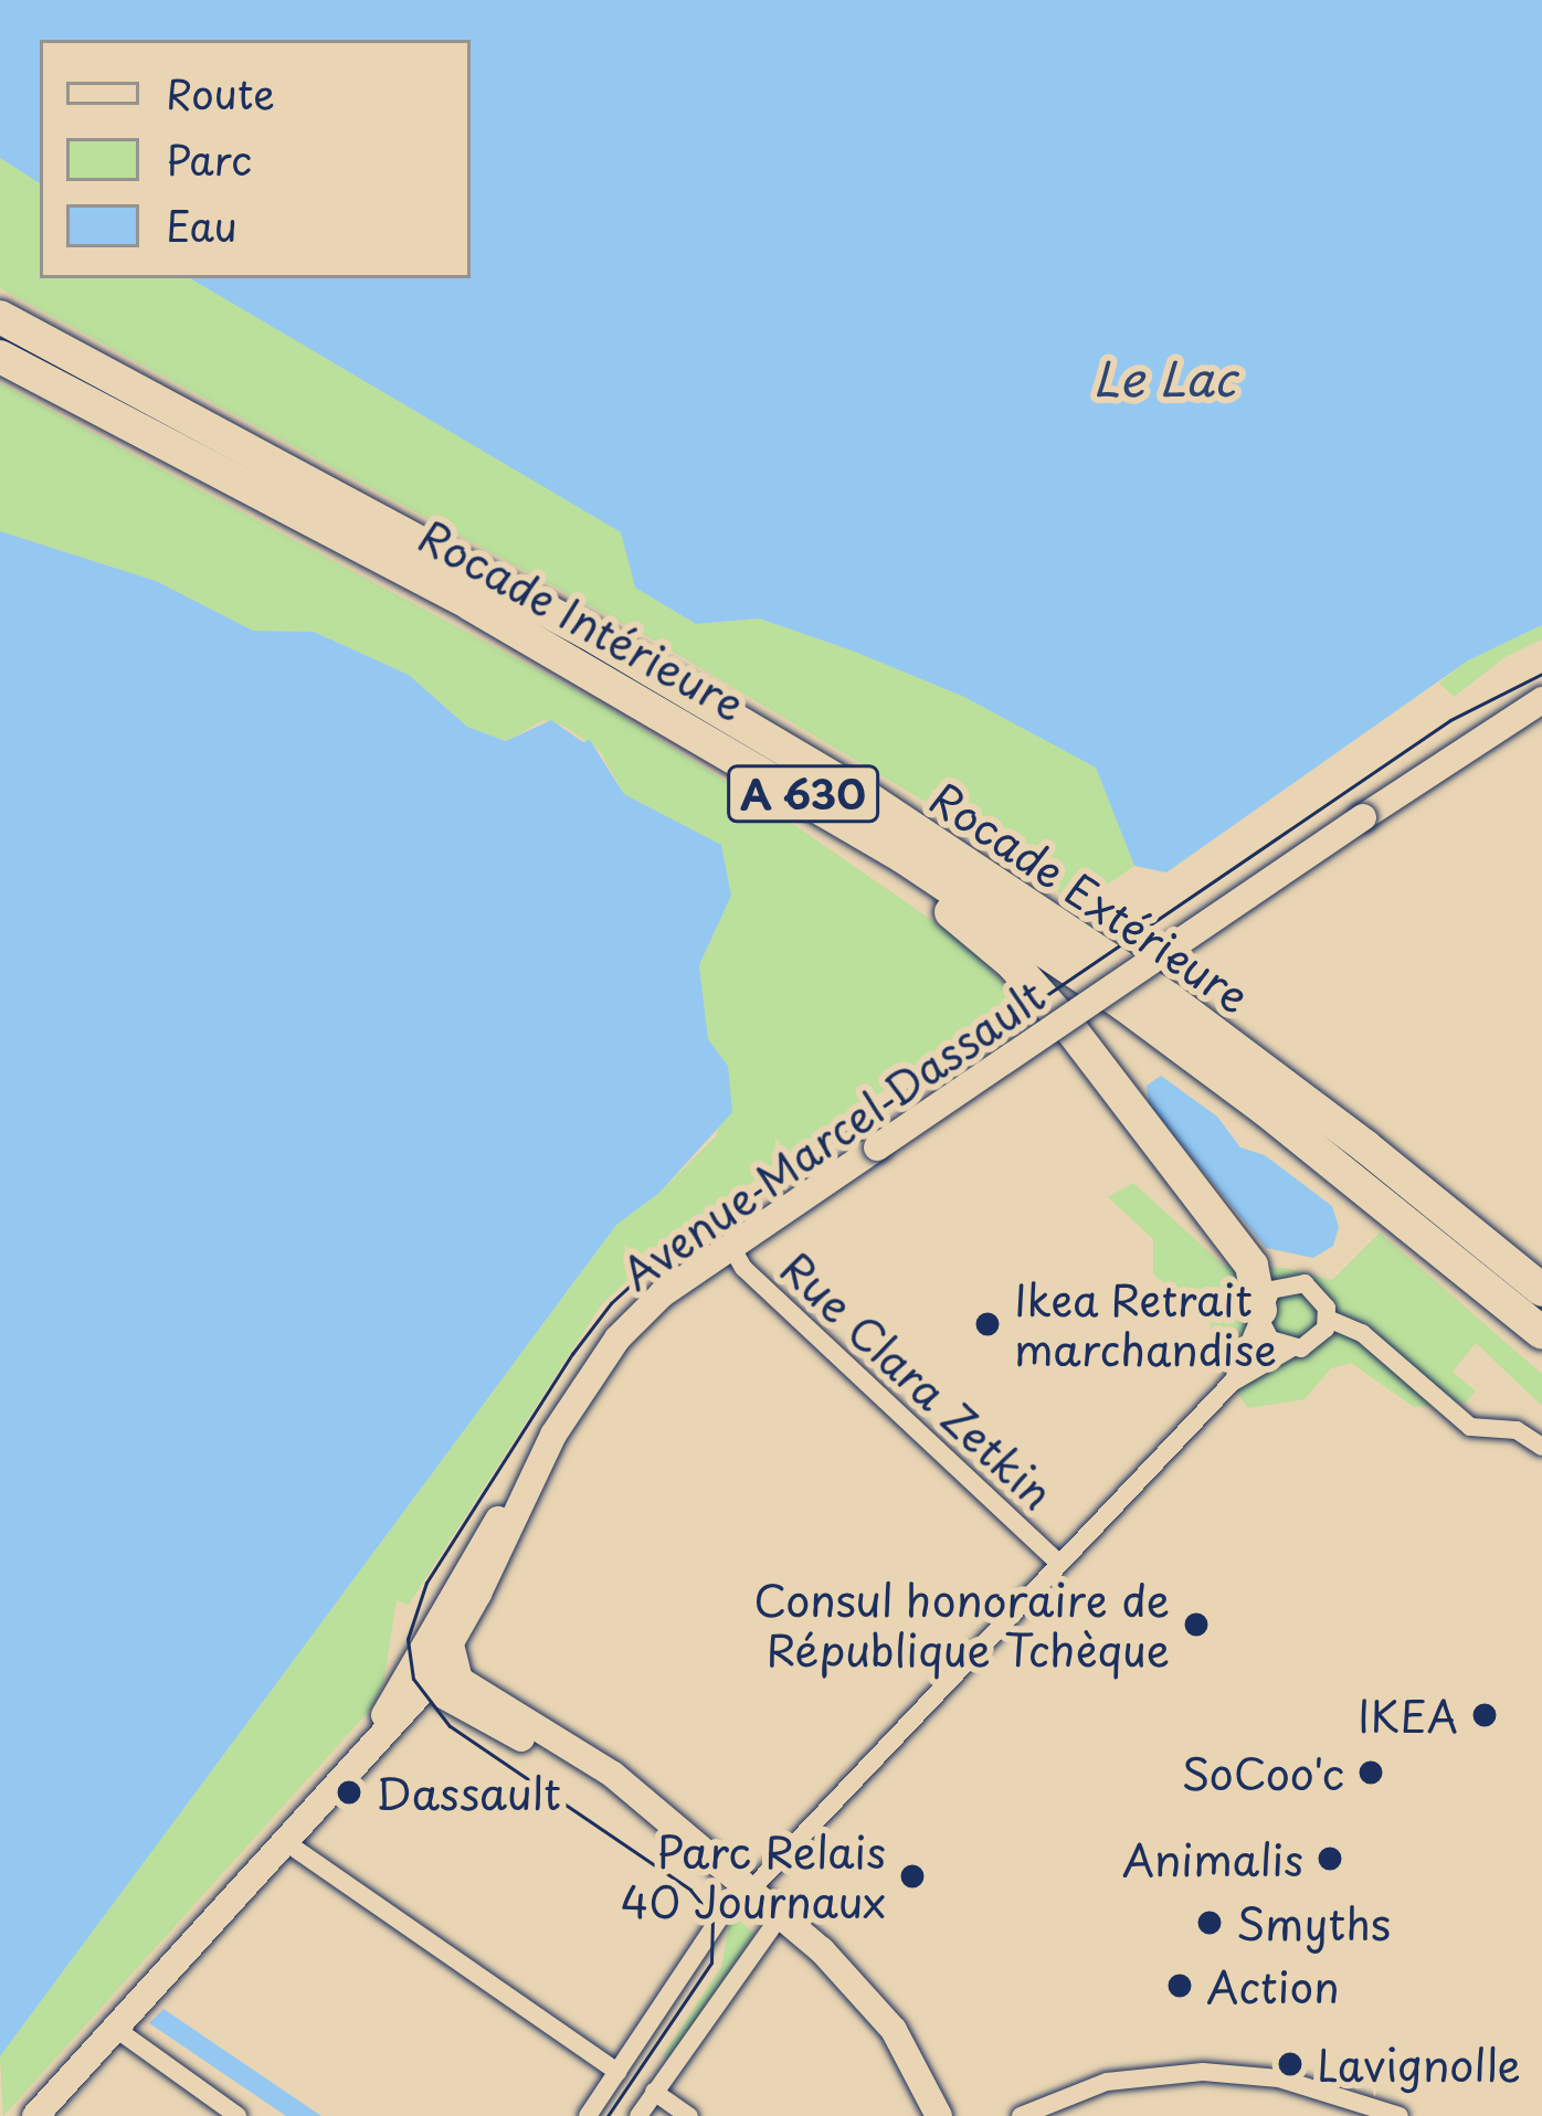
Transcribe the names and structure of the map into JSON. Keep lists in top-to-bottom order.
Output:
{
  "streets": {
    "highway": ["Rocade Intérieure", "A 630", "Rocade Extérieure"],
    "street": ["Avenue Marcel Dassault", "Rue Clara Zetkin"]
  },
  "crossings": [
    ["Avenue Marcel Dassault", "Rue Clara Zetkin"]
  ],
  "water": ["Le Lac"],
  "places": [
    "Ikea Retrait marchandise",
    "Consul honoraire de République Tchèque",
    "IKEA",
    "SoCoo'c",
    "Dassault",
    "Animalis",
    "Parc Relais 40 Journaux",
    "Smyths",
    "Action",
    "Lavignolle"
  ],
  "legend": ["Route", "Parc", "Eau"]
}
